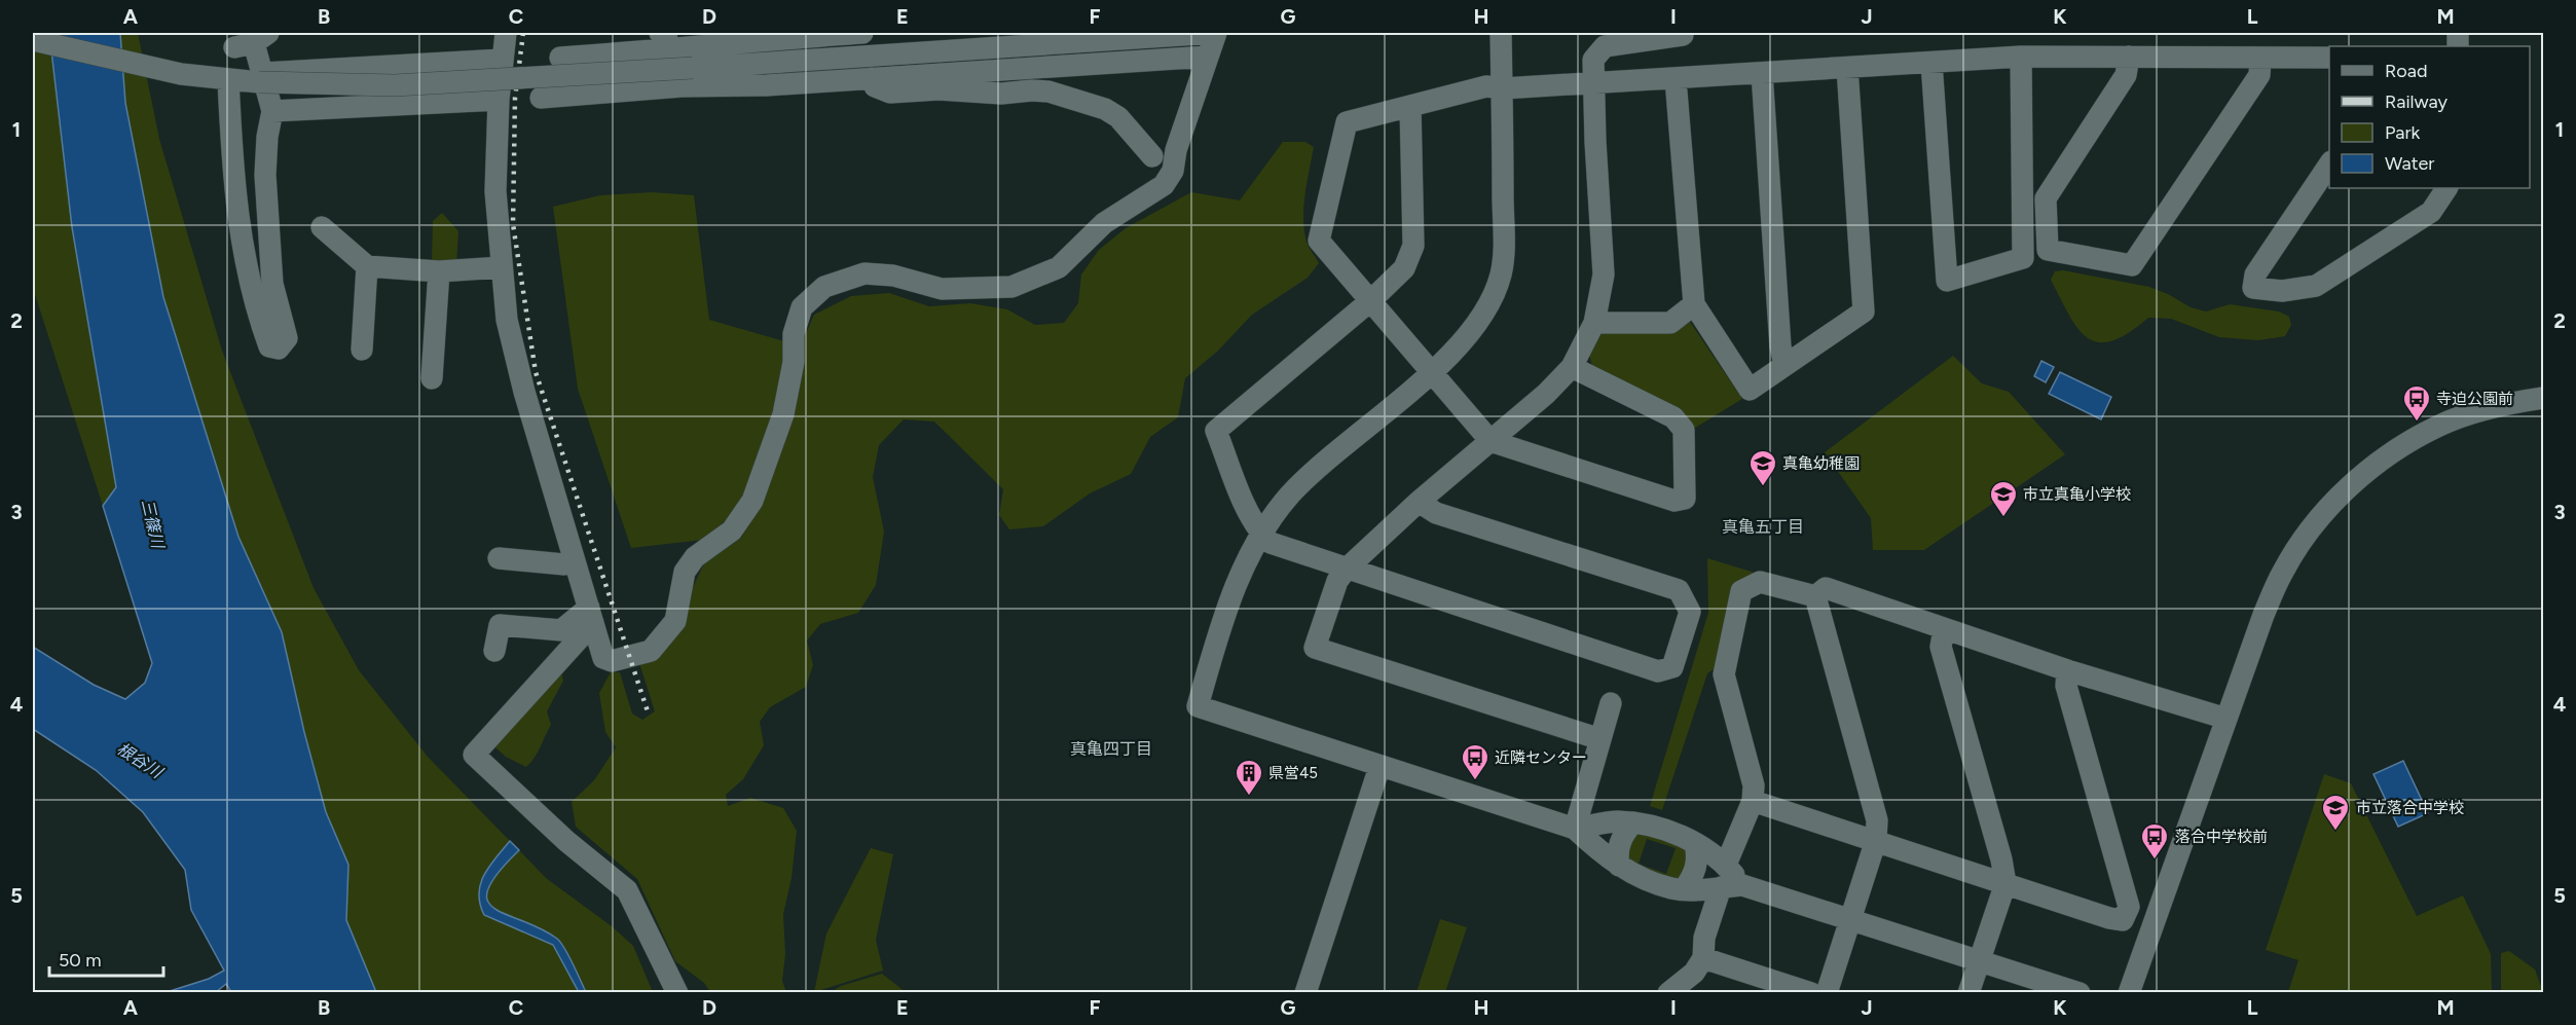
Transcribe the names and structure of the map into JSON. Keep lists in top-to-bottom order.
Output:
{
  "districts": ["真亀五丁目", "真亀四丁目"],
  "water": ["三篠川", "根谷川"],
  "places": {
    "bus stop": ["寺迫公園前", "近隣センター", "落合中学校前"],
    "school or university": ["真亀幼稚園", "市立真亀小学校", "市立落合中学校"],
    "building": ["県営45"]
  },
  "legend": [
    "Road",
    "Railway",
    "Park",
    "Water"
  ],
  "scale_bar": "50 m",
  "grid": {
    "columns": [
      "A",
      "B",
      "C",
      "D",
      "E",
      "F",
      "G",
      "H",
      "I",
      "J",
      "K",
      "L",
      "M"
    ],
    "rows": [
      "1",
      "2",
      "3",
      "4",
      "5"
    ]
  }
}
